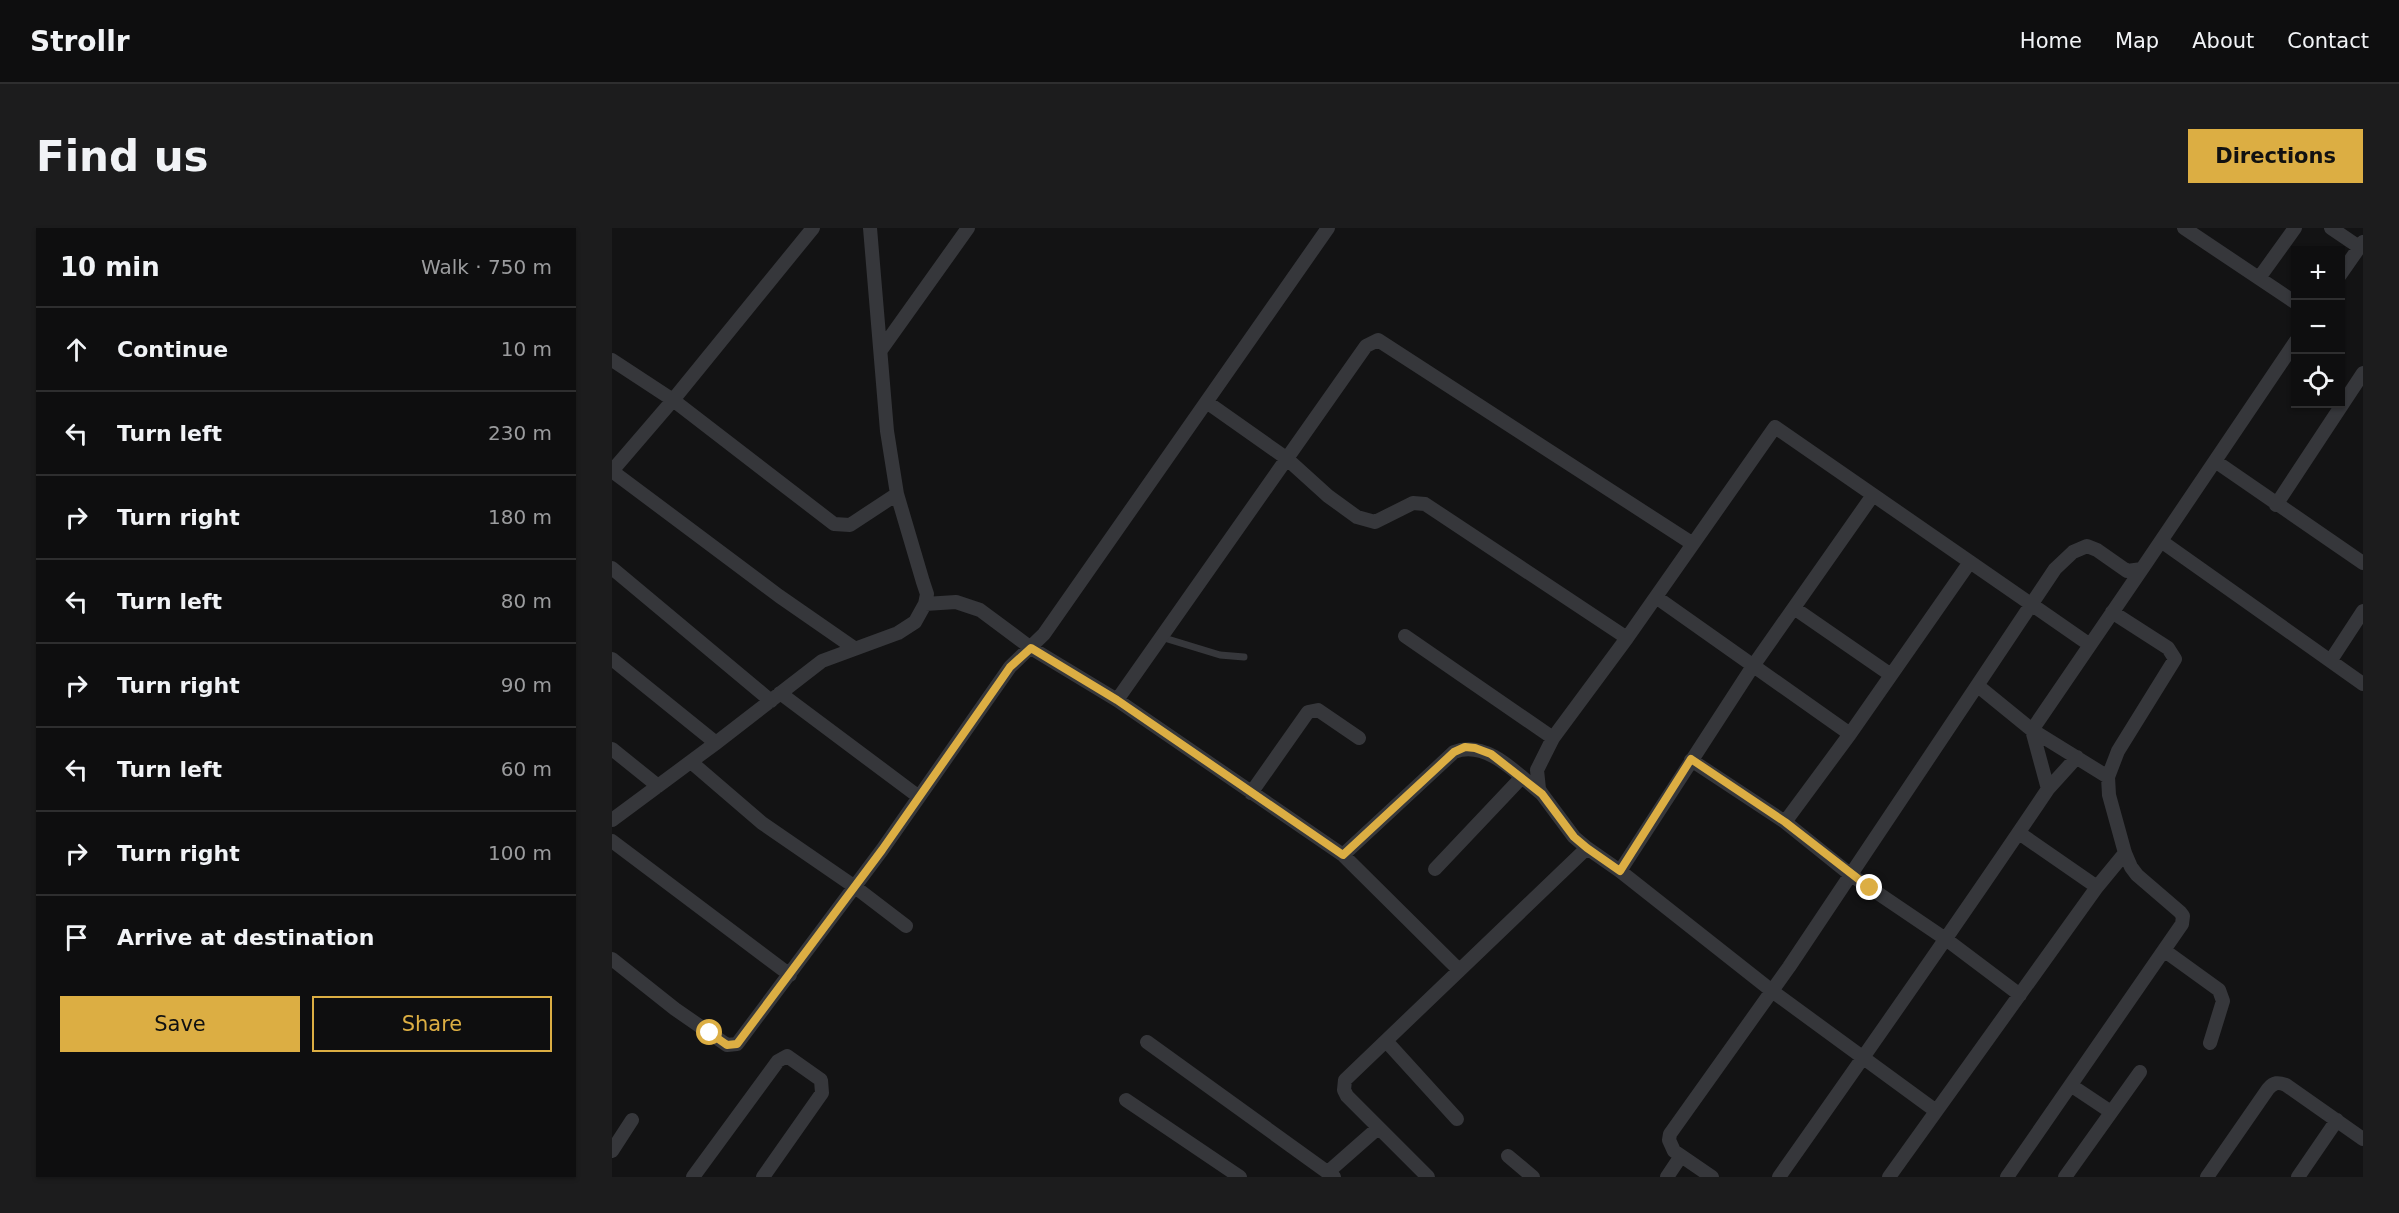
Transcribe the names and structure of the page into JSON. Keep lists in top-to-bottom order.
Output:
{
  "page": {
    "header": "Strollr",
    "nav": [
      "Home",
      "Map",
      "About",
      "Contact"
    ],
    "buttons": [
      "Directions",
      ["Save", "Share"]
    ],
    "title": "Find us",
    "heading": ["10 min", "Walk · 750 m"],
    "map_buttons": ["+", "−"],
    "list": [
      ["Continue", "10 m"],
      ["Turn left", "230 m"],
      ["Turn right", "180 m"],
      ["Turn left", "80 m"],
      ["Turn right", "90 m"],
      ["Turn left", "60 m"],
      ["Turn right", "100 m"],
      "Arrive at destination"
    ]
  }
}
